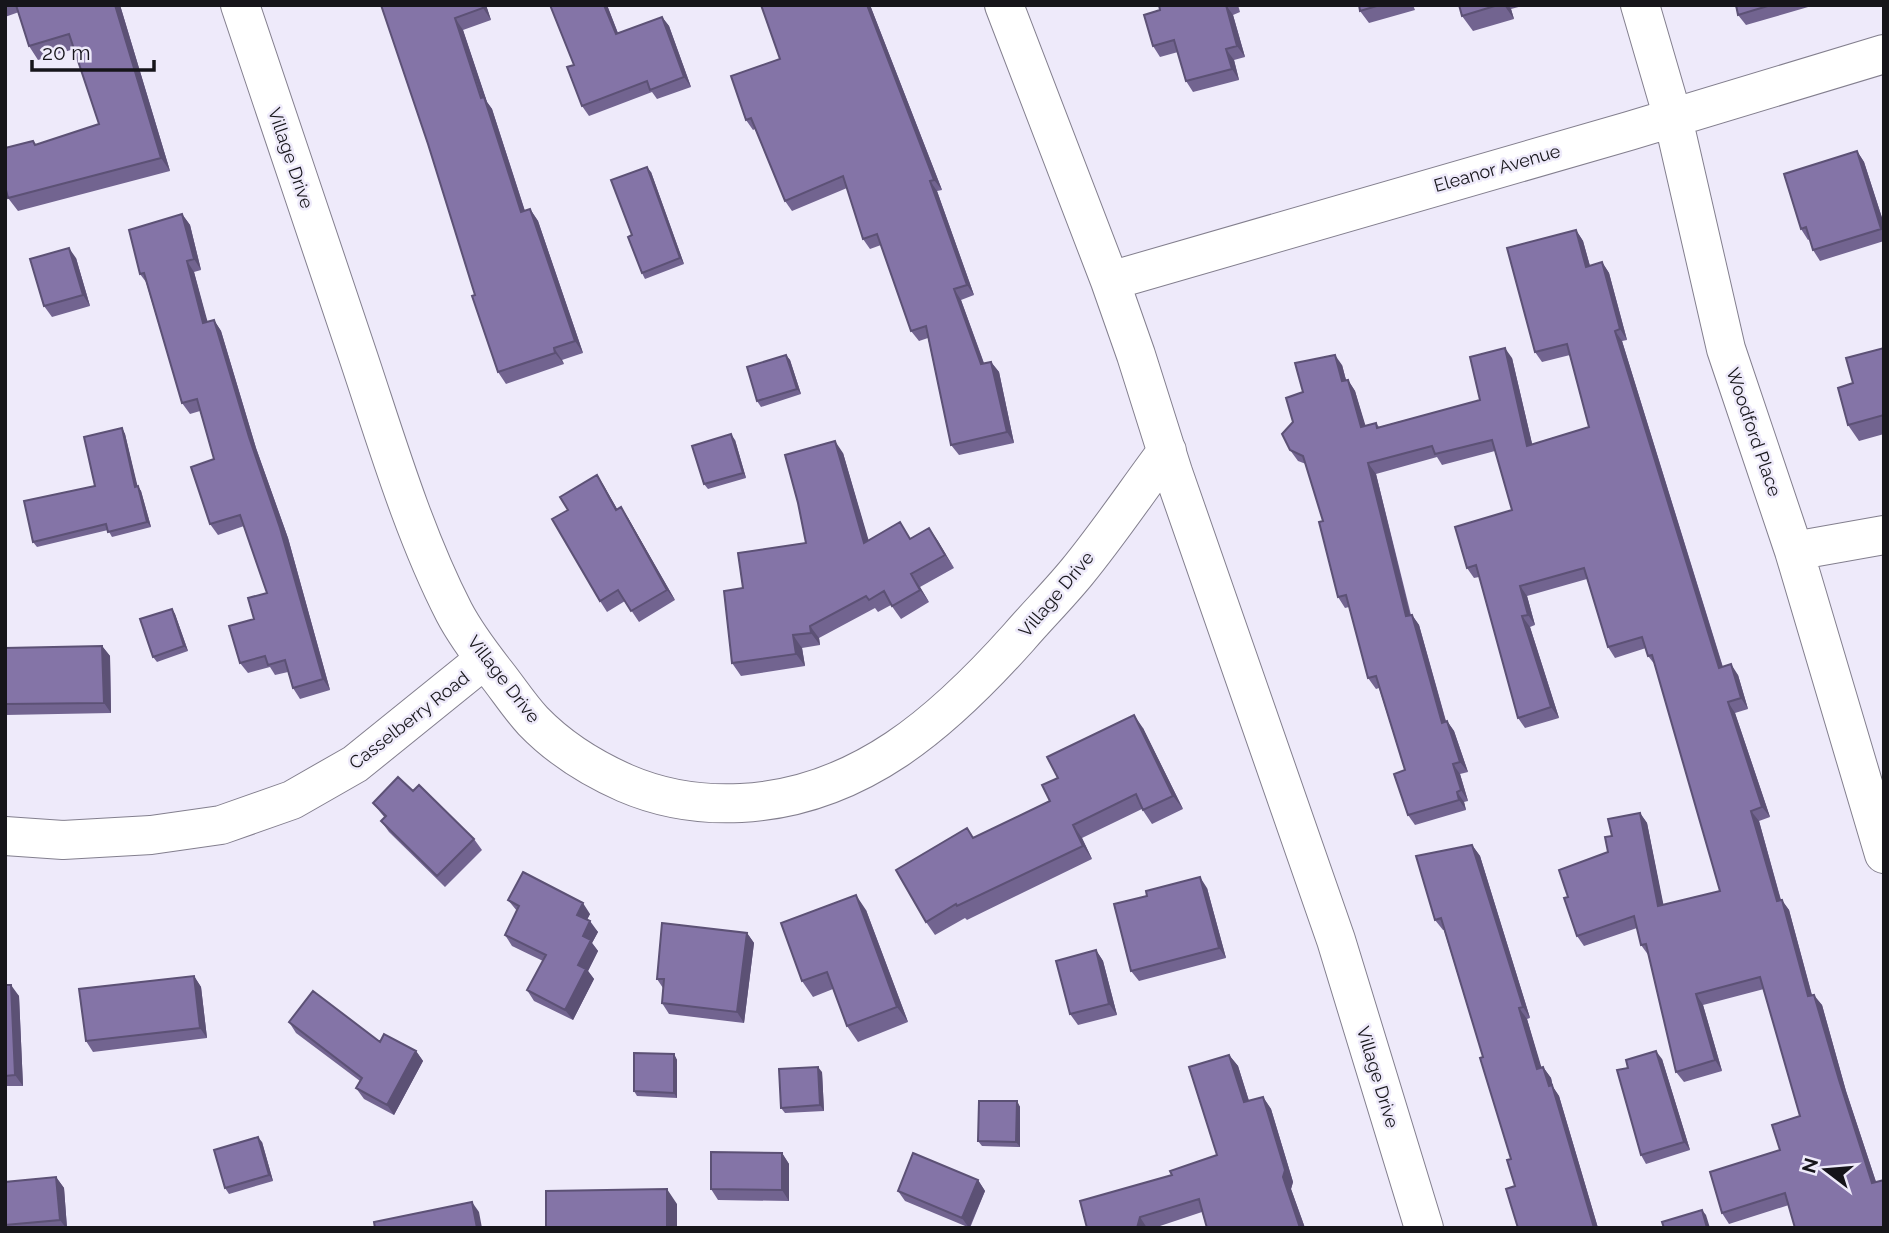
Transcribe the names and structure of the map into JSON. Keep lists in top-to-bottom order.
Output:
{
  "streets": {
    "street": [
      "Village Drive",
      "Eleanor Avenue",
      "Woodford Place",
      "Casselberry Road"
    ]
  },
  "crossings": [
    ["Village Drive", "Eleanor Avenue"],
    ["Village Drive", "Casselberry Road"],
    ["Eleanor Avenue", "Woodford Place"]
  ],
  "scale_bar": "20 m",
  "north": "left"
}
